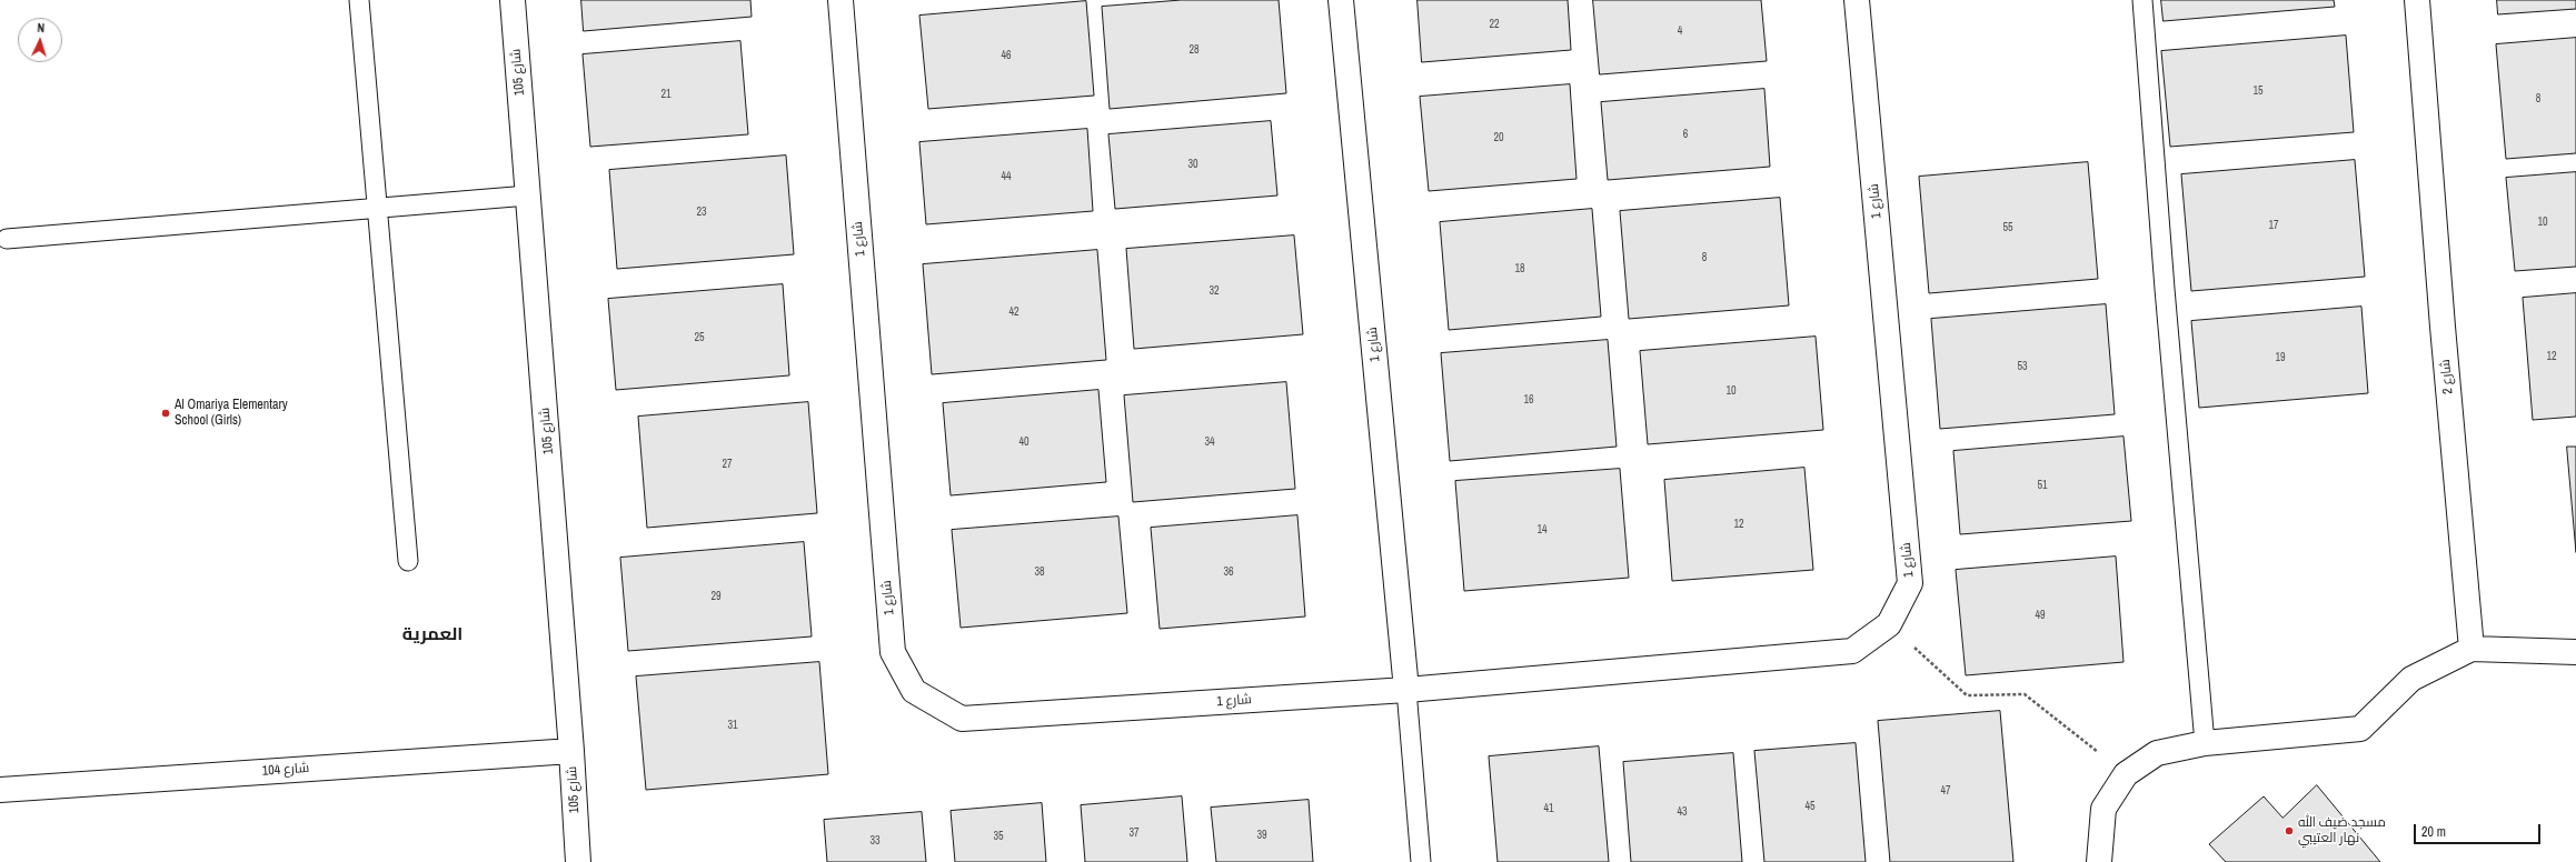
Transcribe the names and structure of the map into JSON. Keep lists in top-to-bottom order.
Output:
{
  "streets": {
    "street": [
      "شارع 105",
      "شارع 1",
      "شارع 2",
      "شارع 104"
    ]
  },
  "crossings": [
    ["شارع 105", "شارع 104"]
  ],
  "districts": ["العمرية"],
  "places": ["Al Omariya Elementary School (Girls)", "مسجد ضيف الله نهار العتيبي"],
  "house_numbers": [
    "22",
    "4",
    "28",
    "46",
    "15",
    "21",
    "8",
    "6",
    "20",
    "30",
    "44",
    "23",
    "10",
    "17",
    "55",
    "8",
    "18",
    "32",
    "42",
    "25",
    "12",
    "19",
    "53",
    "10",
    "16",
    "40",
    "34",
    "27",
    "51",
    "12",
    "14",
    "38",
    "36",
    "29",
    "49",
    "31",
    "47",
    "45",
    "41",
    "43",
    "37",
    "39",
    "35",
    "33"
  ],
  "scale_bar": "20 m",
  "north": "top"
}
